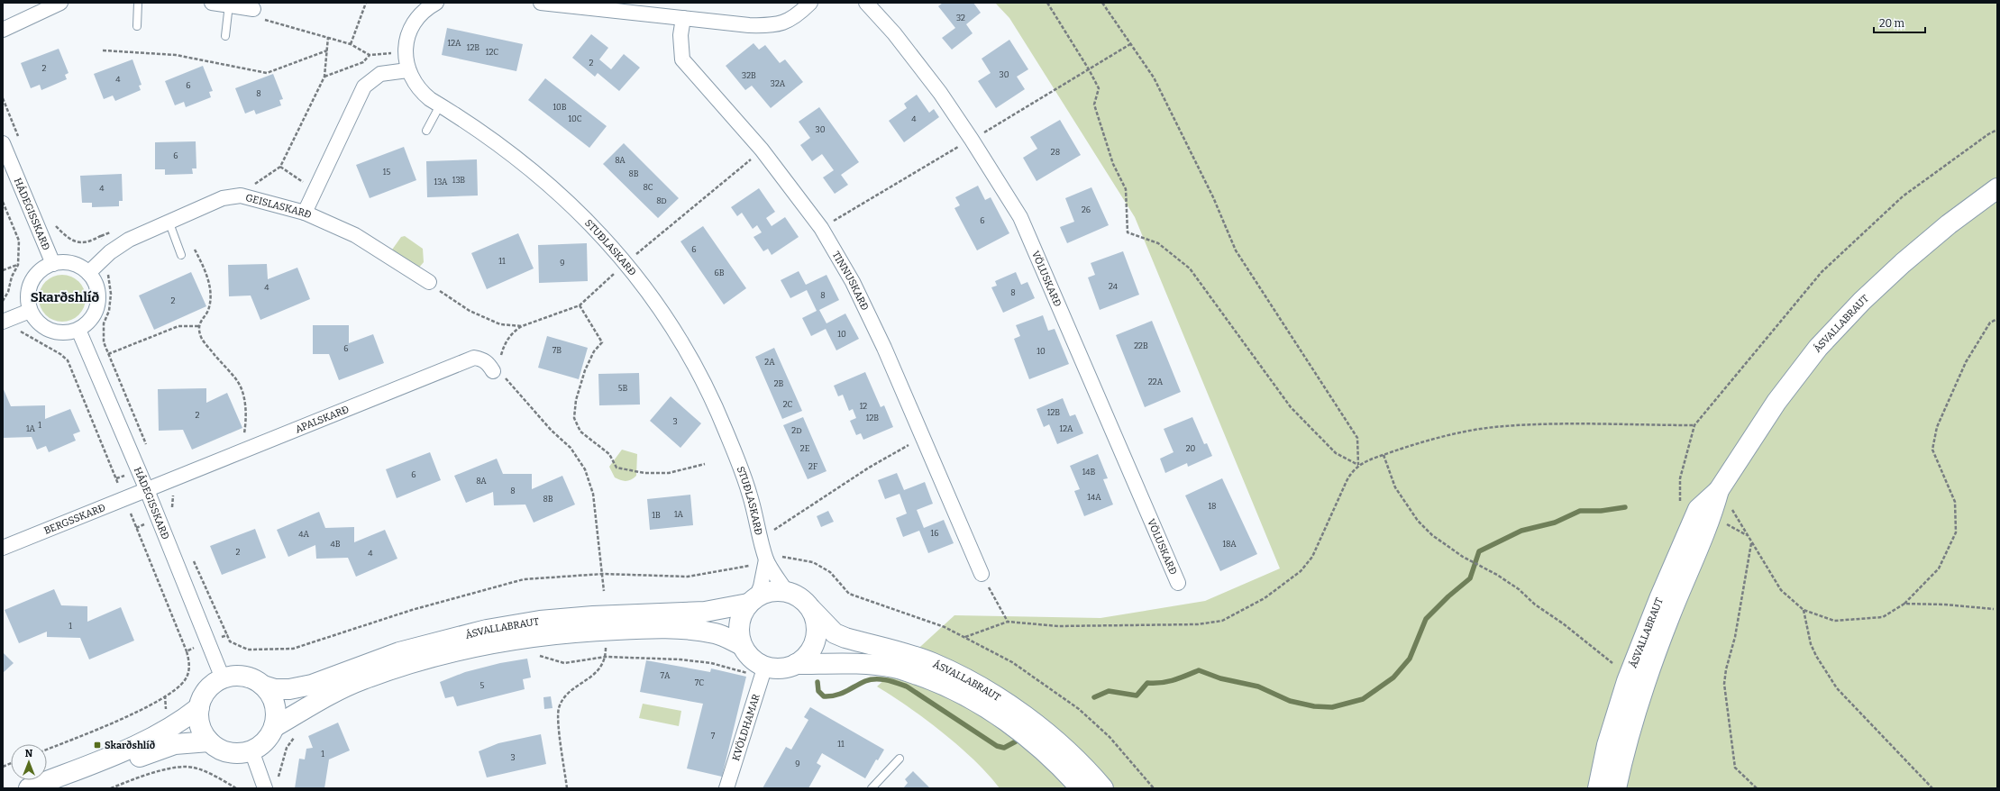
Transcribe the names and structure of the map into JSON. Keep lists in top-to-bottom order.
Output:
{
  "streets": {
    "main road": ["ÁSVALLABRAUT"],
    "street": [
      "GEISLASKARÐ",
      "HÁDEGISSKARÐ",
      "STUÐLASKARÐ",
      "VÖLUSKARÐ",
      "TINNUSKARÐ",
      "APALSKARÐ",
      "BERGSSKARÐ",
      "KVÖLDHAMAR"
    ]
  },
  "crossings": [
    ["GEISLASKARÐ", "HÁDEGISSKARÐ"],
    ["HÁDEGISSKARÐ", "ÁSVALLABRAUT"],
    ["HÁDEGISSKARÐ", "APALSKARÐ"],
    ["HÁDEGISSKARÐ", "BERGSSKARÐ"],
    ["STUÐLASKARÐ", "ÁSVALLABRAUT"],
    ["STUÐLASKARÐ", "KVÖLDHAMAR"],
    ["ÁSVALLABRAUT", "KVÖLDHAMAR"],
    ["APALSKARÐ", "BERGSSKARÐ"]
  ],
  "districts": ["Skarðshlíð"],
  "places": {
    "transit": ["Skarðshlíð"]
  },
  "house_numbers": [
    "32",
    "12A",
    "12B",
    "12C",
    "2",
    "2",
    "30",
    "32B",
    "4",
    "32A",
    "6",
    "8",
    "10B",
    "10C",
    "4",
    "30",
    "28",
    "6",
    "8A",
    "15",
    "8B",
    "13B",
    "13A",
    "8C",
    "4",
    "8D",
    "26",
    "6",
    "6",
    "11",
    "9",
    "6B",
    "24",
    "4",
    "8",
    "8",
    "2",
    "10",
    "22B",
    "6",
    "7B",
    "10",
    "2A",
    "22A",
    "2B",
    "5B",
    "2C",
    "12",
    "12B",
    "2",
    "12B",
    "3",
    "1",
    "1A",
    "12A",
    "2D",
    "2E",
    "20",
    "2F",
    "14B",
    "6",
    "8A",
    "8",
    "14A",
    "8B",
    "18",
    "1A",
    "1B",
    "16",
    "4A",
    "4B",
    "18A",
    "2",
    "4",
    "1",
    "7A",
    "7C",
    "5",
    "7",
    "11",
    "1",
    "3",
    "9"
  ],
  "scale_bar": "20 m",
  "north": "top"
}
